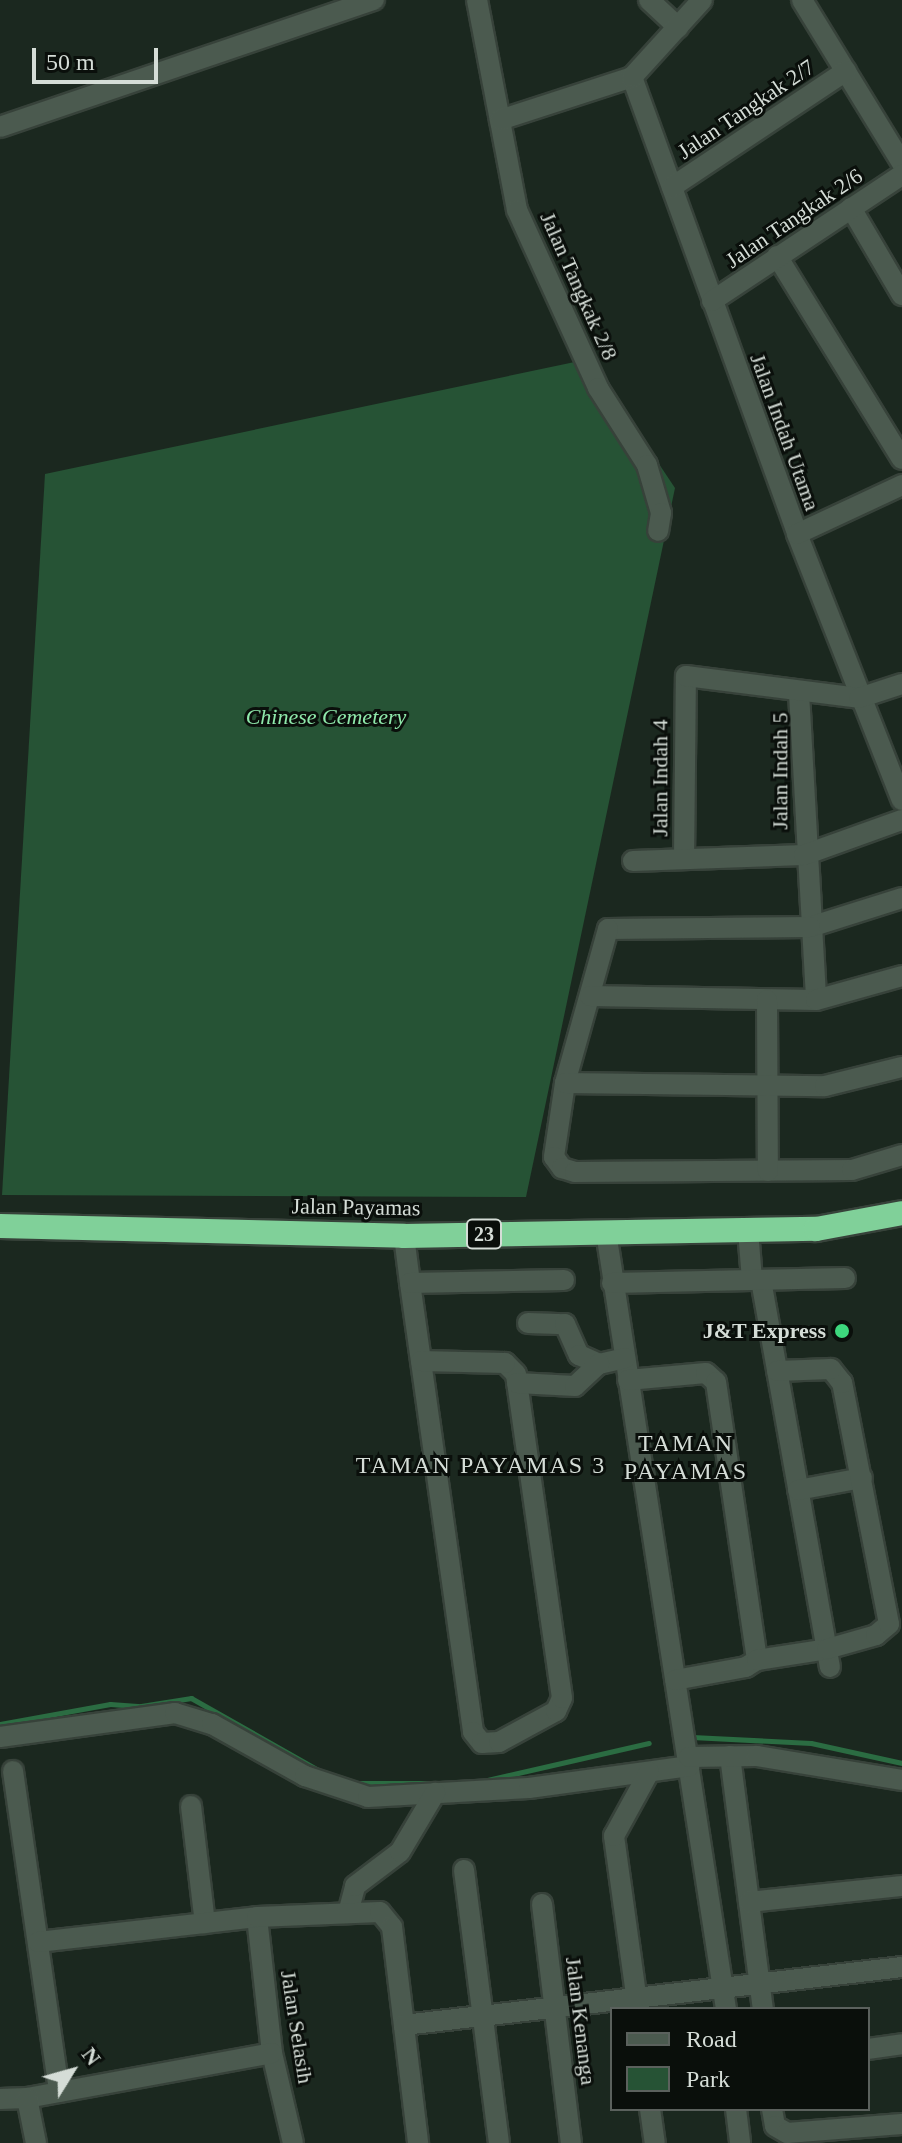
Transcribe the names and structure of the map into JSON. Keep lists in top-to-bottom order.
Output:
{
  "streets": {
    "highway": ["Jalan Payamas", "23"],
    "street": [
      "Jalan Tangkak 2/7",
      "Jalan Tangkak 2/6",
      "Jalan Tangkak 2/8",
      "Jalan Indah Utama",
      "Jalan Indah 5",
      "Jalan Indah 4",
      "Jalan Kenanga",
      "Jalan Selasih"
    ]
  },
  "crossings": [
    ["Jalan Tangkak 2/7", "Jalan Indah Utama"],
    ["Jalan Tangkak 2/6", "Jalan Indah Utama"],
    ["Jalan Indah Utama", "Jalan Indah 5"],
    ["Jalan Indah 5", "Jalan Indah 4"]
  ],
  "districts": ["TAMAN PAYAMAS", "TAMAN PAYAMAS 3"],
  "parks": ["Chinese Cemetery"],
  "places": ["J&T Express"],
  "legend": ["Road", "Park"],
  "scale_bar": "50 m",
  "north": "top right"
}
